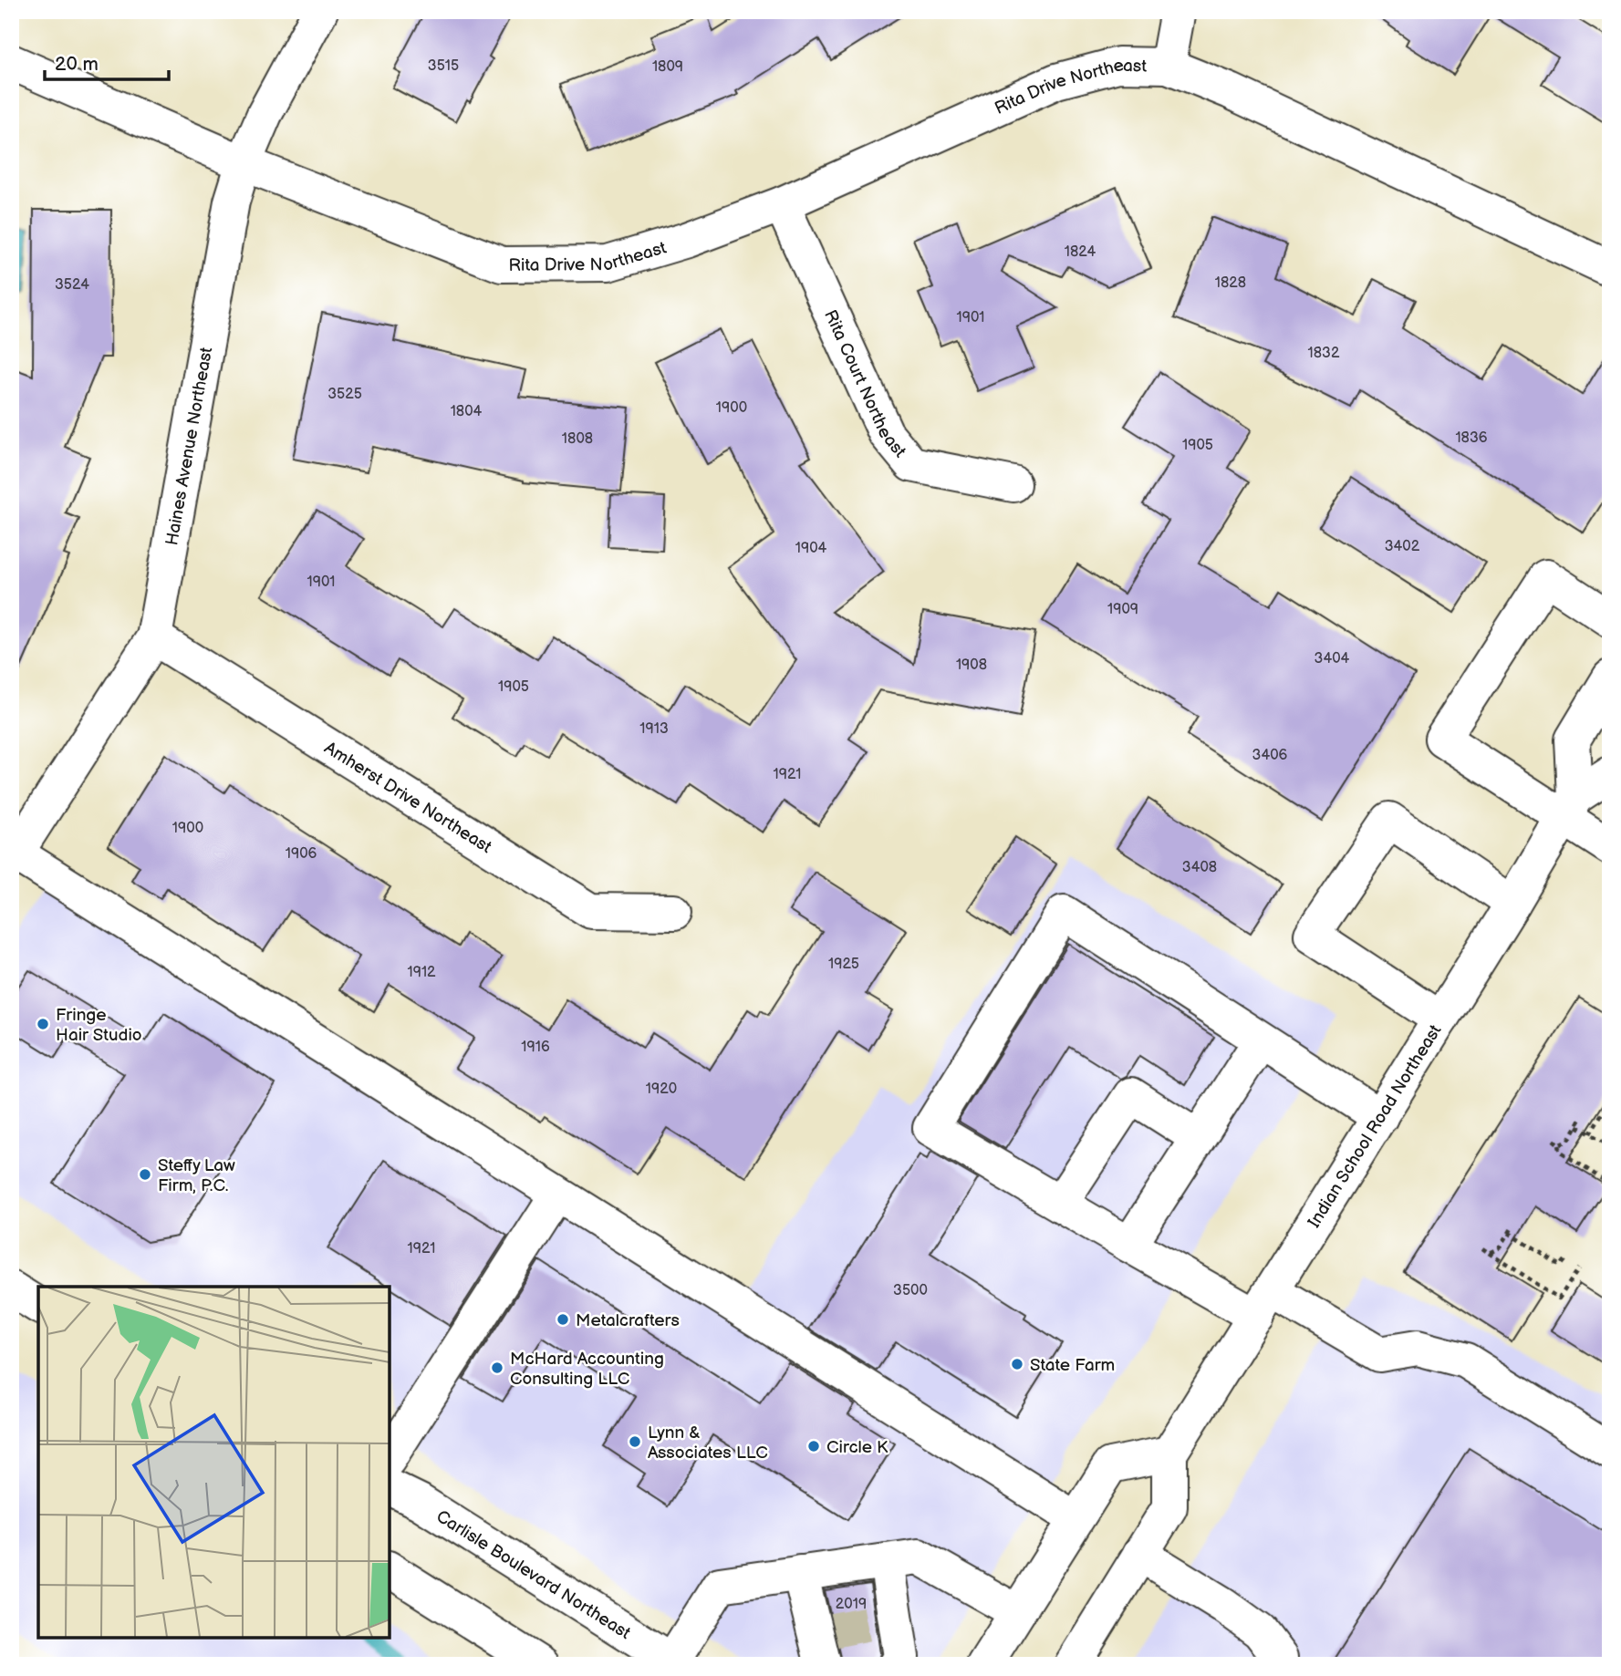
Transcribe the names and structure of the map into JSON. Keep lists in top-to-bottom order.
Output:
{
  "streets": {
    "street": [
      "Rita Drive Northeast",
      "Rita Court Northeast",
      "Haines Avenue Northeast",
      "Amherst Drive Northeast",
      "Indian School Road Northeast",
      "Carlisle Boulevard Northeast"
    ]
  },
  "crossings": [
    ["Rita Drive Northeast", "Rita Court Northeast"],
    ["Rita Drive Northeast", "Haines Avenue Northeast"],
    ["Haines Avenue Northeast", "Amherst Drive Northeast"]
  ],
  "places": [
    "Fringe Hair Studio",
    "Steffy Law Firm, P.C.",
    "Metalcrafters",
    "State Farm",
    "McHard Accounting Consulting LLC",
    "Lynn & Associates LLC",
    "Circle K"
  ],
  "house_numbers": [
    "3515",
    "1809",
    "1824",
    "1828",
    "3524",
    "1901",
    "1832",
    "3525",
    "1900",
    "1804",
    "1836",
    "1808",
    "1905",
    "3402",
    "1904",
    "1901",
    "1909",
    "3404",
    "1908",
    "1905",
    "1913",
    "3406",
    "1921",
    "1900",
    "1906",
    "3408",
    "1925",
    "1912",
    "1916",
    "1920",
    "1921",
    "3500",
    "2019"
  ],
  "scale_bar": "20 m"
}
